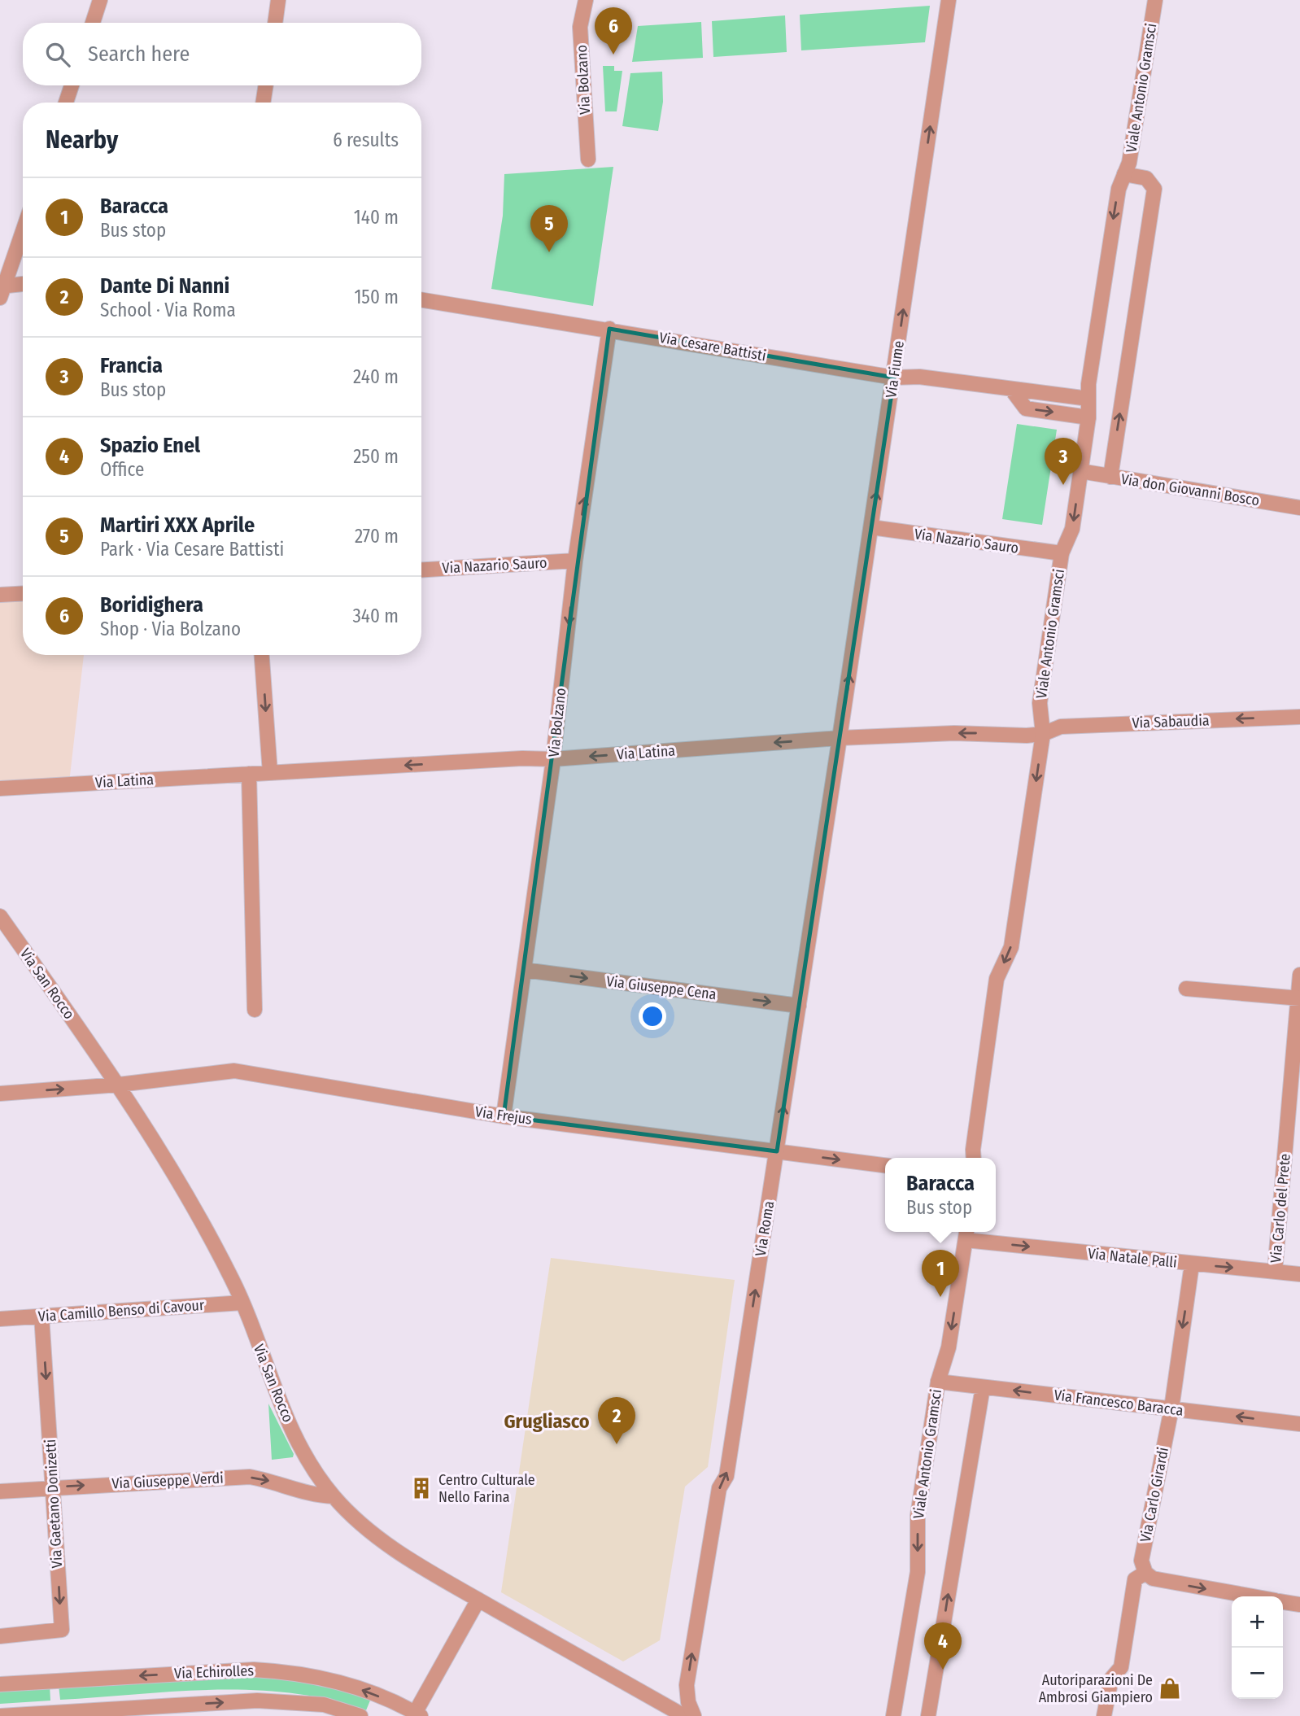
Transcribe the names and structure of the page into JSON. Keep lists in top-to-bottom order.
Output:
{
  "streets": {
    "street": [
      "Via Bolzano",
      "Viale Antonio Gramsci",
      "Via Cesare Battisti",
      "Via Fiume",
      "Via don Giovanni Bosco",
      "Via Nazario Sauro",
      "Via Sabaudia",
      "Via Latina",
      "Via San Rocco",
      "Via Giuseppe Cena",
      "Via Frejus",
      "Via Carlo del Prete",
      "Via Roma",
      "Via Natale Palli",
      "Via Camillo Benso di Cavour",
      "Via Francesco Baracca",
      "Via Giuseppe Verdi",
      "Via Carlo Girardi",
      "Via Gaetano Donizetti",
      "Via Echirolles"
    ]
  },
  "crossings": [
    ["Via Bolzano", "Via Cesare Battisti"],
    ["Via Bolzano", "Via Nazario Sauro"],
    ["Via Bolzano", "Via Latina"],
    ["Via Bolzano", "Via Giuseppe Cena"],
    ["Via Bolzano", "Via Frejus"],
    ["Viale Antonio Gramsci", "Via Cesare Battisti"],
    ["Viale Antonio Gramsci", "Via don Giovanni Bosco"],
    ["Viale Antonio Gramsci", "Via Nazario Sauro"],
    ["Viale Antonio Gramsci", "Via Sabaudia"],
    ["Viale Antonio Gramsci", "Via Latina"],
    ["Viale Antonio Gramsci", "Via Natale Palli"],
    ["Viale Antonio Gramsci", "Via Francesco Baracca"],
    ["Via Cesare Battisti", "Via Fiume"],
    ["Via Fiume", "Via Nazario Sauro"],
    ["Via Fiume", "Via Latina"],
    ["Via Fiume", "Via Roma"],
    ["Via Sabaudia", "Via Latina"],
    ["Via Latina", "Via Roma"],
    ["Via San Rocco", "Via Frejus"],
    ["Via San Rocco", "Via Camillo Benso di Cavour"],
    ["Via San Rocco", "Via Giuseppe Verdi"],
    ["Via Giuseppe Cena", "Via Roma"],
    ["Via Frejus", "Via Roma"],
    ["Via Carlo del Prete", "Via Natale Palli"],
    ["Via Natale Palli", "Via Carlo Girardi"],
    ["Via Camillo Benso di Cavour", "Via Gaetano Donizetti"],
    ["Via Francesco Baracca", "Via Carlo Girardi"],
    ["Via Giuseppe Verdi", "Via Gaetano Donizetti"]
  ],
  "one_way": [
    "Via Fiume",
    "Via Sabaudia",
    "Via Latina",
    "Via Giuseppe Cena",
    "Via Roma",
    "Via Natale Palli",
    "Via Francesco Baracca",
    "Via Giuseppe Verdi",
    "Via Carlo Girardi",
    "Via Gaetano Donizetti"
  ],
  "districts": ["Grugliasco"],
  "places": {
    "building": ["Centro Culturale Nello Farina"],
    "shop": ["Autoriparazioni De Ambrosi Giampiero"]
  },
  "page": {
    "pins": [
      "6",
      "5",
      "3",
      "1",
      "2",
      "4"
    ],
    "search": "Search here",
    "heading": ["Nearby", "6 results"],
    "list": [
      {
        "mark": "1",
        "name": "Baracca",
        "note": "Bus stop",
        "value": "140 m"
      },
      {
        "mark": "2",
        "name": "Dante Di Nanni",
        "note": "School · Via Roma",
        "value": "150 m"
      },
      {
        "mark": "3",
        "name": "Francia",
        "note": "Bus stop",
        "value": "240 m"
      },
      {
        "mark": "4",
        "name": "Spazio Enel",
        "note": "Office",
        "value": "250 m"
      },
      {
        "mark": "5",
        "name": "Martiri XXX Aprile",
        "note": "Park · Via Cesare Battisti",
        "value": "270 m"
      },
      {
        "mark": "6",
        "name": "Boridighera",
        "note": "Shop · Via Bolzano",
        "value": "340 m"
      }
    ],
    "popup": ["Baracca", "Bus stop"],
    "map_buttons": ["+", "−"]
  }
}
